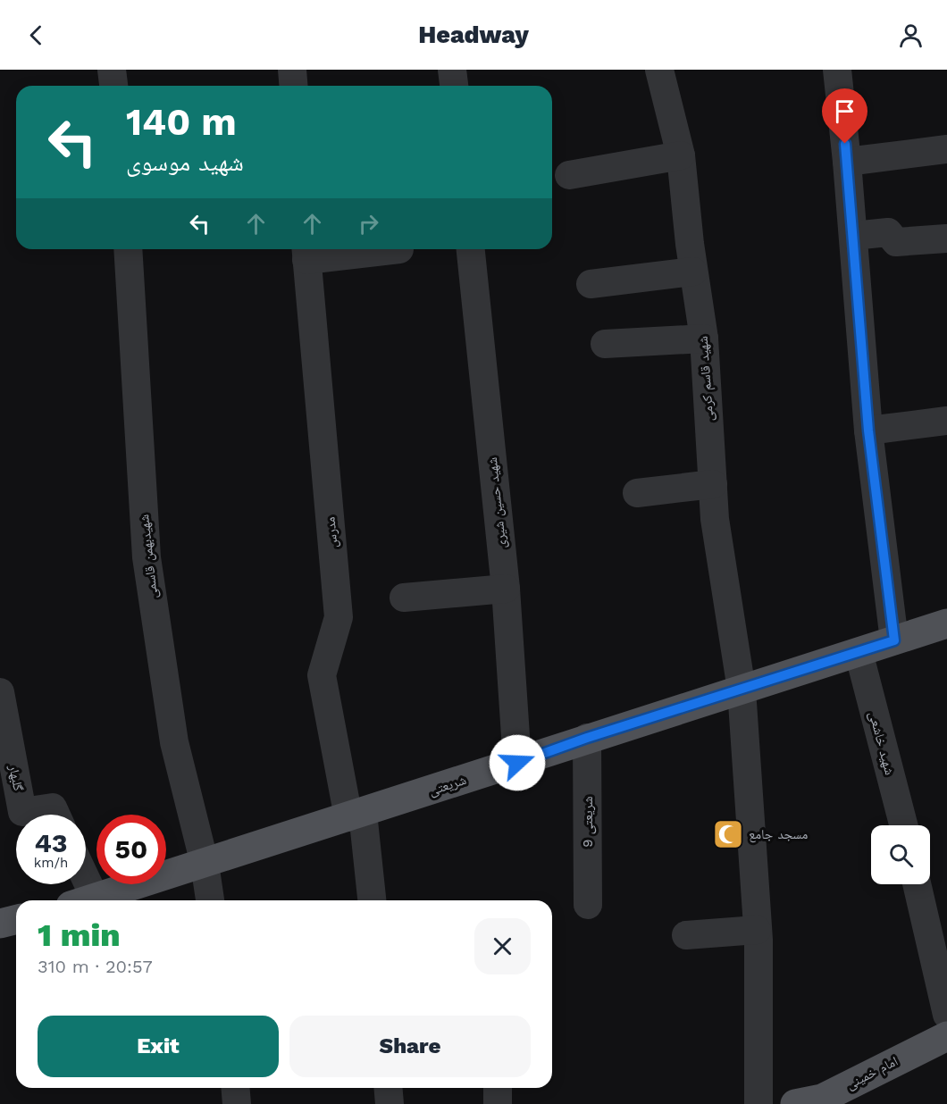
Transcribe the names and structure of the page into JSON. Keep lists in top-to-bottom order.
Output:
{
  "streets": {
    "main road": ["شریعتی", "امام خمینی"],
    "street": [
      "شهید قاسم کرمی",
      "شهید حسین شیری",
      "مدرس",
      "شهیدبهمن قاسمی",
      "شهید خاشعی",
      "گلبهار",
      "شریعتی 9"
    ]
  },
  "crossings": [
    ["شهید قاسم کرمی", "شریعتی"],
    ["شهید حسین شیری", "شریعتی"],
    ["مدرس", "شریعتی"],
    ["شهیدبهمن قاسمی", "شریعتی"],
    ["شهید خاشعی", "شریعتی"],
    ["شریعتی", "شریعتی 9"]
  ],
  "places": {
    "mosque": ["مسجد جامع"]
  },
  "page": {
    "header": "Headway",
    "turn": ["140 m", "شهید موسوی"],
    "speed": "43 km/h",
    "limit": "50",
    "heading": ["1 min", "310 m · 20:57"],
    "buttons": ["Exit", "Share"]
  }
}
